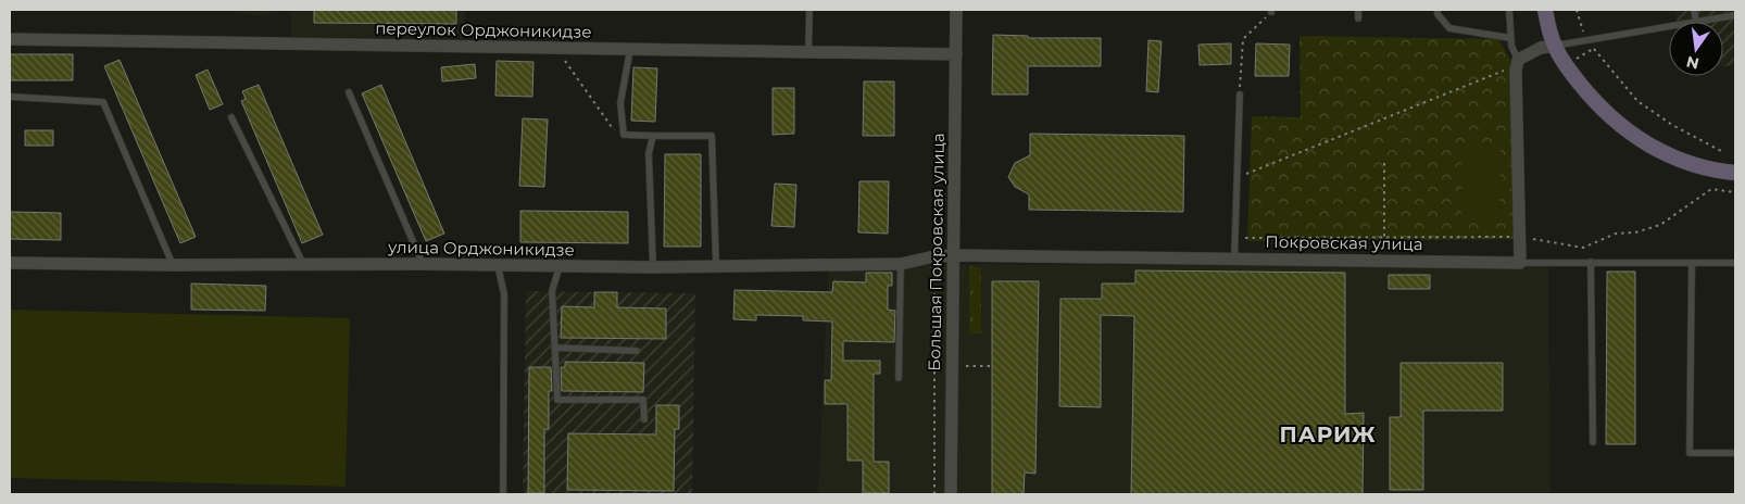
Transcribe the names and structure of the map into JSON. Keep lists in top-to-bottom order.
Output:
{
  "streets": {
    "street": [
      "переулок Орджоникидзе",
      "Покровская улица",
      "улица Орджоникидзе",
      "Большая Покровская улица"
    ]
  },
  "crossings": [
    ["переулок Орджоникидзе", "Большая Покровская улица"],
    ["Покровская улица", "улица Орджоникидзе"],
    ["Покровская улица", "Большая Покровская улица"],
    ["улица Орджоникидзе", "Большая Покровская улица"]
  ],
  "districts": ["ПАРИЖ"],
  "north": "bottom"
}
